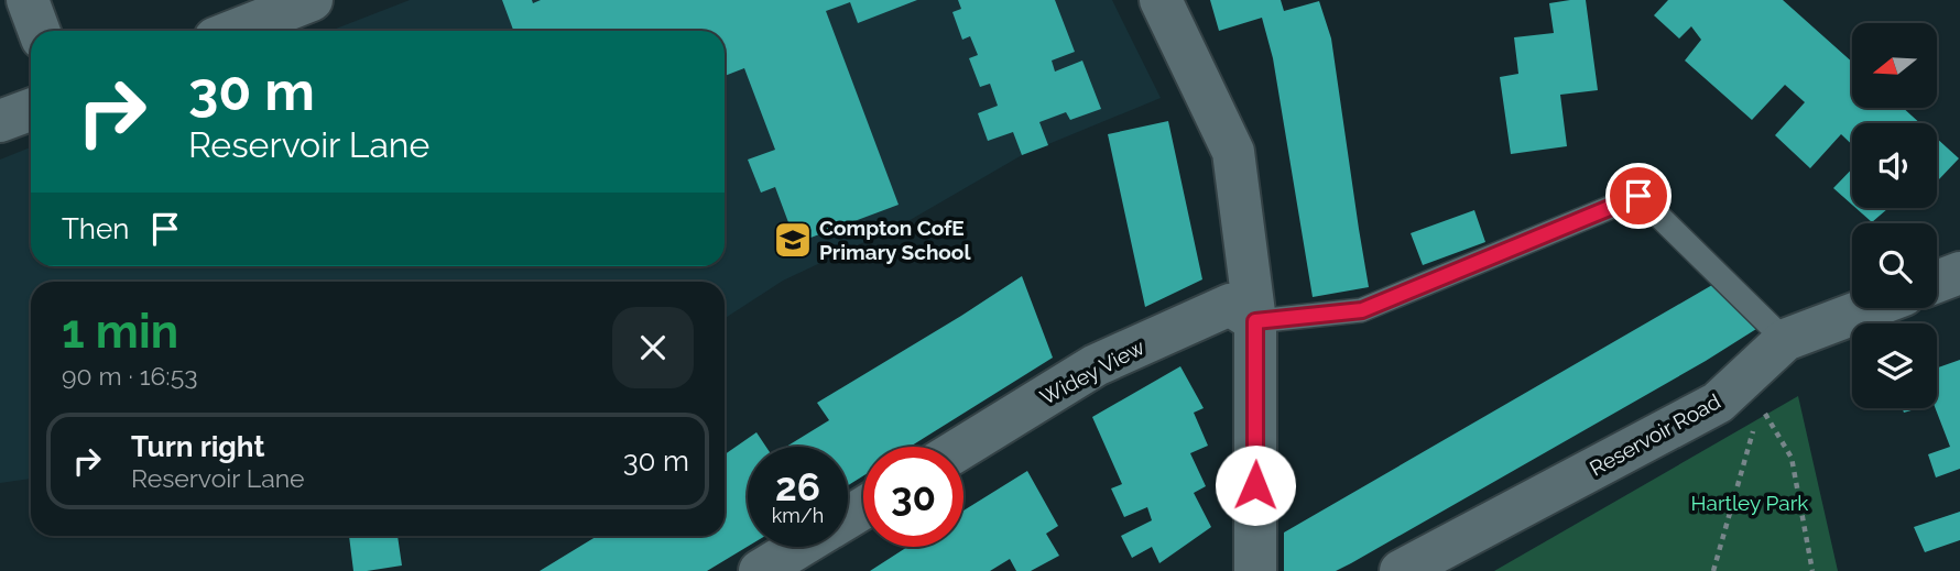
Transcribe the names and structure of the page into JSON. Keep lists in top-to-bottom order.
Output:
{
  "streets": {
    "street": ["Widey View", "Reservoir Road"]
  },
  "parks": ["Hartley Park"],
  "places": {
    "school or university": ["Compton CofE Primary School"]
  },
  "north": "left",
  "page": {
    "turn": ["30 m", "Reservoir Lane"],
    "then": "Then",
    "heading": ["1 min", "90 m · 16:53"],
    "list": [
      {
        "name": "Turn right",
        "note": "Reservoir Lane",
        "value": "30 m"
      }
    ],
    "speed": "26 km/h",
    "limit": "30"
  }
}
